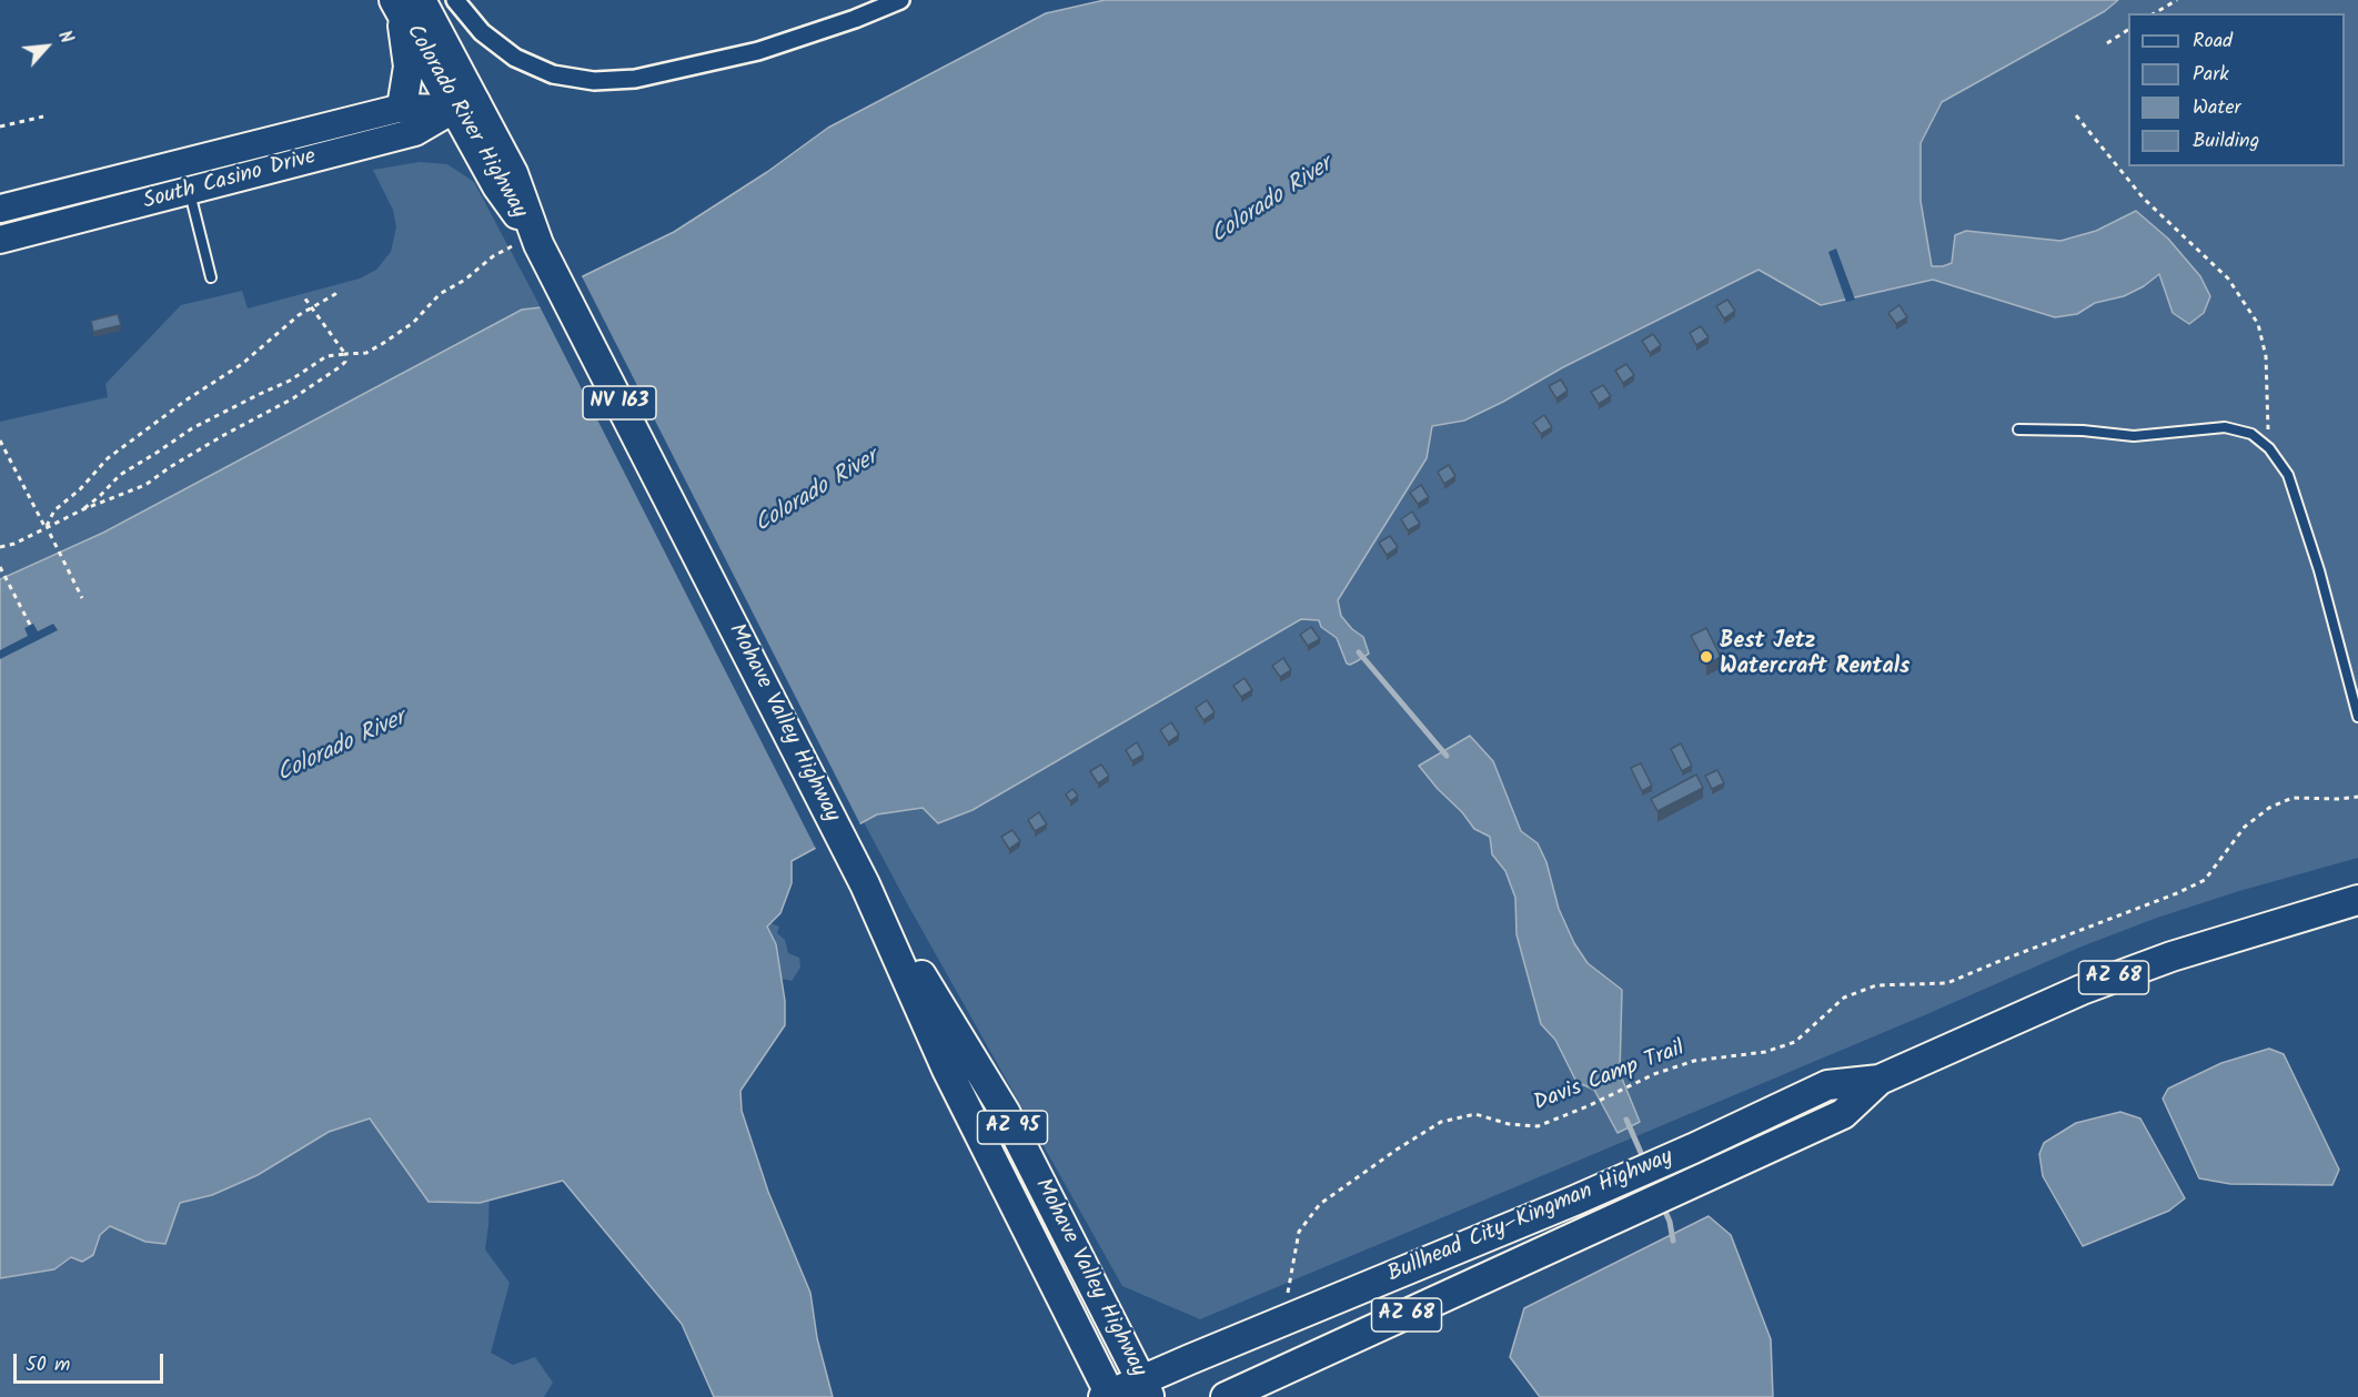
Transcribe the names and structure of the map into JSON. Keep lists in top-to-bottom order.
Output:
{
  "streets": {
    "highway": [
      "Colorado River Highway",
      "NV 163",
      "Mohave Valley Highway",
      "AZ 68",
      "AZ 95",
      "Bullhead City–Kingman Highway"
    ],
    "main road": ["South Casino Drive"],
    "path": ["Davis Camp Trail"]
  },
  "crossings": [
    ["Colorado River Highway", "South Casino Drive"],
    ["Colorado River Highway", "Mohave Valley Highway"],
    ["Mohave Valley Highway", "Bullhead City–Kingman Highway"]
  ],
  "water": ["Colorado River"],
  "places": ["Best Jetz Watercraft Rentals"],
  "legend": [
    "Road",
    "Park",
    "Water",
    "Building"
  ],
  "scale_bar": "50 m",
  "north": "top right"
}
